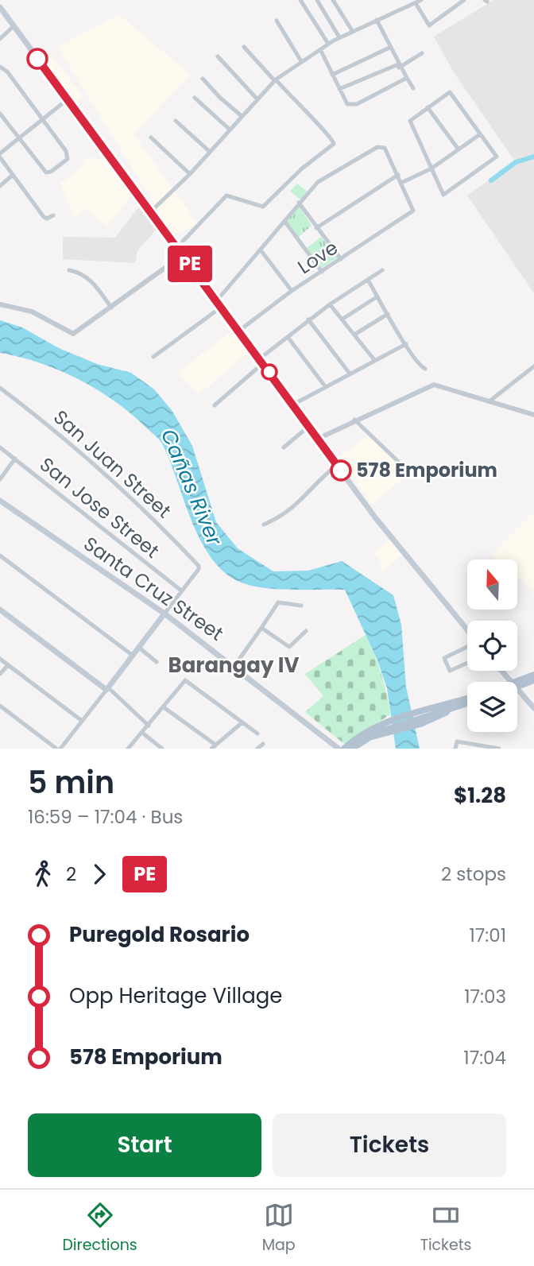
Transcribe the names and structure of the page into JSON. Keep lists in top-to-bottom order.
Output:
{
  "streets": {
    "main road": ["Santa Cruz Street"],
    "street": ["Love", "San Juan Street", "San Jose Street"]
  },
  "crossings": [
    ["San Juan Street", "San Jose Street"]
  ],
  "districts": ["Barangay IV"],
  "water": ["Cañas River"],
  "places": ["578 Emporium"],
  "lines": ["bus line PE"],
  "north": "top",
  "page": {
    "on_map": "PE",
    "heading": ["5 min", "16:59 – 17:04 · Bus", "$1.28"],
    "legs": ["2", "PE", "2 stops"],
    "list": [
      {
        "name": "Puregold Rosario",
        "value": "17:01"
      },
      {
        "name": "Opp Heritage Village",
        "value": "17:03"
      },
      {
        "name": "578 Emporium",
        "value": "17:04"
      }
    ],
    "buttons": ["Start", "Tickets"],
    "tabs": ["Directions", "Map", "Tickets"]
  }
}
